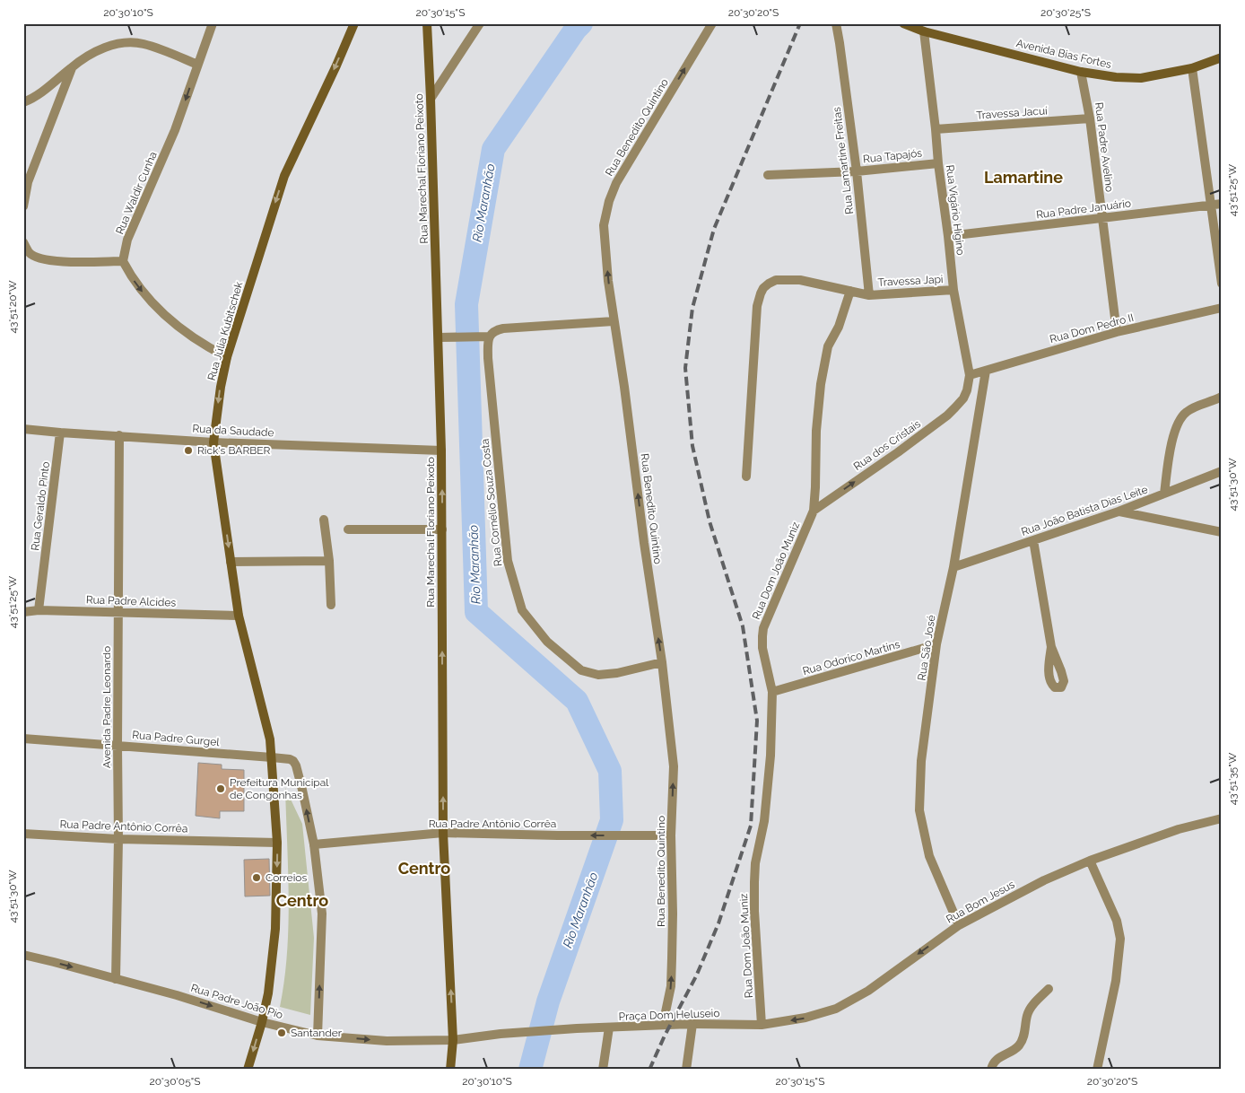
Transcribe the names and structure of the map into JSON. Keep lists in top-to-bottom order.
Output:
{
  "streets": {
    "main road": ["Avenida Bias Fortes", "Rua Marechal Floriano Peixoto", "Rua Júlia Kubitschek"],
    "street": [
      "Travessa Jacuí",
      "Rua Benedito Quintino",
      "Rua Padre Avelino",
      "Rua Tapajós",
      "Rua Lamartine Freitas",
      "Rua Waldir Cunha",
      "Rua Padre Januário",
      "Rua Vigário Higino",
      "Travessa Japi",
      "Rua Dom Pedro II",
      "Rua da Saudade",
      "Rua dos Cristais",
      "Rua Cornélio Souza Costa",
      "Rua Geraldo Pinto",
      "Rua João Batista Dias Leite",
      "Rua Dom João Muniz",
      "Rua Padre Alcides",
      "Rua São José",
      "Rua Odorico Martins",
      "Avenida Padre Leonardo",
      "Rua Padre Gurgel",
      "Rua Padre Antônio Corrêa",
      "Rua Bom Jesus",
      "Rua Padre João Pio",
      "Praça Dom Heluseio"
    ]
  },
  "crossings": [
    ["Avenida Bias Fortes", "Rua Padre Avelino"],
    ["Avenida Bias Fortes", "Rua Vigário Higino"],
    ["Travessa Jacuí", "Rua Padre Avelino"],
    ["Travessa Jacuí", "Rua Vigário Higino"],
    ["Rua Benedito Quintino", "Rua Cornélio Souza Costa"],
    ["Rua Benedito Quintino", "Rua Padre Antônio Corrêa"],
    ["Rua Benedito Quintino", "Praça Dom Heluseio"],
    ["Rua Padre Avelino", "Rua Padre Januário"],
    ["Rua Padre Avelino", "Rua Dom Pedro II"],
    ["Rua Tapajós", "Rua Lamartine Freitas"],
    ["Rua Tapajós", "Rua Vigário Higino"],
    ["Rua Lamartine Freitas", "Travessa Japi"],
    ["Rua Marechal Floriano Peixoto", "Rua da Saudade"],
    ["Rua Marechal Floriano Peixoto", "Rua Padre Antônio Corrêa"],
    ["Rua Marechal Floriano Peixoto", "Rua Padre João Pio"],
    ["Rua Padre Januário", "Rua Vigário Higino"],
    ["Rua Vigário Higino", "Travessa Japi"],
    ["Rua Vigário Higino", "Rua Dom Pedro II"],
    ["Rua Vigário Higino", "Rua dos Cristais"],
    ["Travessa Japi", "Rua Dom João Muniz"],
    ["Rua Dom Pedro II", "Rua São José"],
    ["Rua Júlia Kubitschek", "Rua da Saudade"],
    ["Rua Júlia Kubitschek", "Rua Padre Alcides"],
    ["Rua Júlia Kubitschek", "Rua Padre Gurgel"],
    ["Rua Júlia Kubitschek", "Rua Padre Antônio Corrêa"],
    ["Rua Júlia Kubitschek", "Rua Padre João Pio"],
    ["Rua da Saudade", "Rua Geraldo Pinto"],
    ["Rua da Saudade", "Avenida Padre Leonardo"],
    ["Rua dos Cristais", "Rua Dom João Muniz"],
    ["Rua Geraldo Pinto", "Rua Padre Alcides"],
    ["Rua João Batista Dias Leite", "Rua São José"],
    ["Rua Dom João Muniz", "Rua Odorico Martins"],
    ["Rua Dom João Muniz", "Rua Bom Jesus"],
    ["Rua Dom João Muniz", "Praça Dom Heluseio"],
    ["Rua Padre Alcides", "Avenida Padre Leonardo"],
    ["Rua São José", "Rua Odorico Martins"],
    ["Rua São José", "Rua Bom Jesus"],
    ["Avenida Padre Leonardo", "Rua Padre Gurgel"],
    ["Avenida Padre Leonardo", "Rua Padre Antônio Corrêa"],
    ["Avenida Padre Leonardo", "Rua Padre João Pio"],
    ["Rua Padre Gurgel", "Rua Padre Antônio Corrêa"],
    ["Rua Padre Gurgel", "Rua Padre João Pio"],
    ["Rua Bom Jesus", "Praça Dom Heluseio"],
    ["Rua Padre João Pio", "Praça Dom Heluseio"]
  ],
  "one_way": [
    "Rua Benedito Quintino",
    "Rua Marechal Floriano Peixoto",
    "Rua Waldir Cunha",
    "Rua Júlia Kubitschek",
    "Rua dos Cristais",
    "Rua Padre Gurgel",
    "Rua Padre Antônio Corrêa",
    "Rua Bom Jesus",
    "Rua Padre João Pio"
  ],
  "districts": ["Lamartine", "Centro", "Centro"],
  "water": ["Rio Maranhão"],
  "places": [
    "Rick's BARBER",
    "Prefeitura Municipal de Congonhas",
    "Correios",
    "Santander"
  ],
  "coordinates": [
    "20°30'10\"S",
    "20°30'15\"S",
    "20°30'20\"S",
    "20°30'25\"S",
    "43°51'25\"W",
    "43°51'20\"W",
    "43°51'30\"W",
    "43°51'35\"W",
    "20°30'05\"S"
  ]
}
